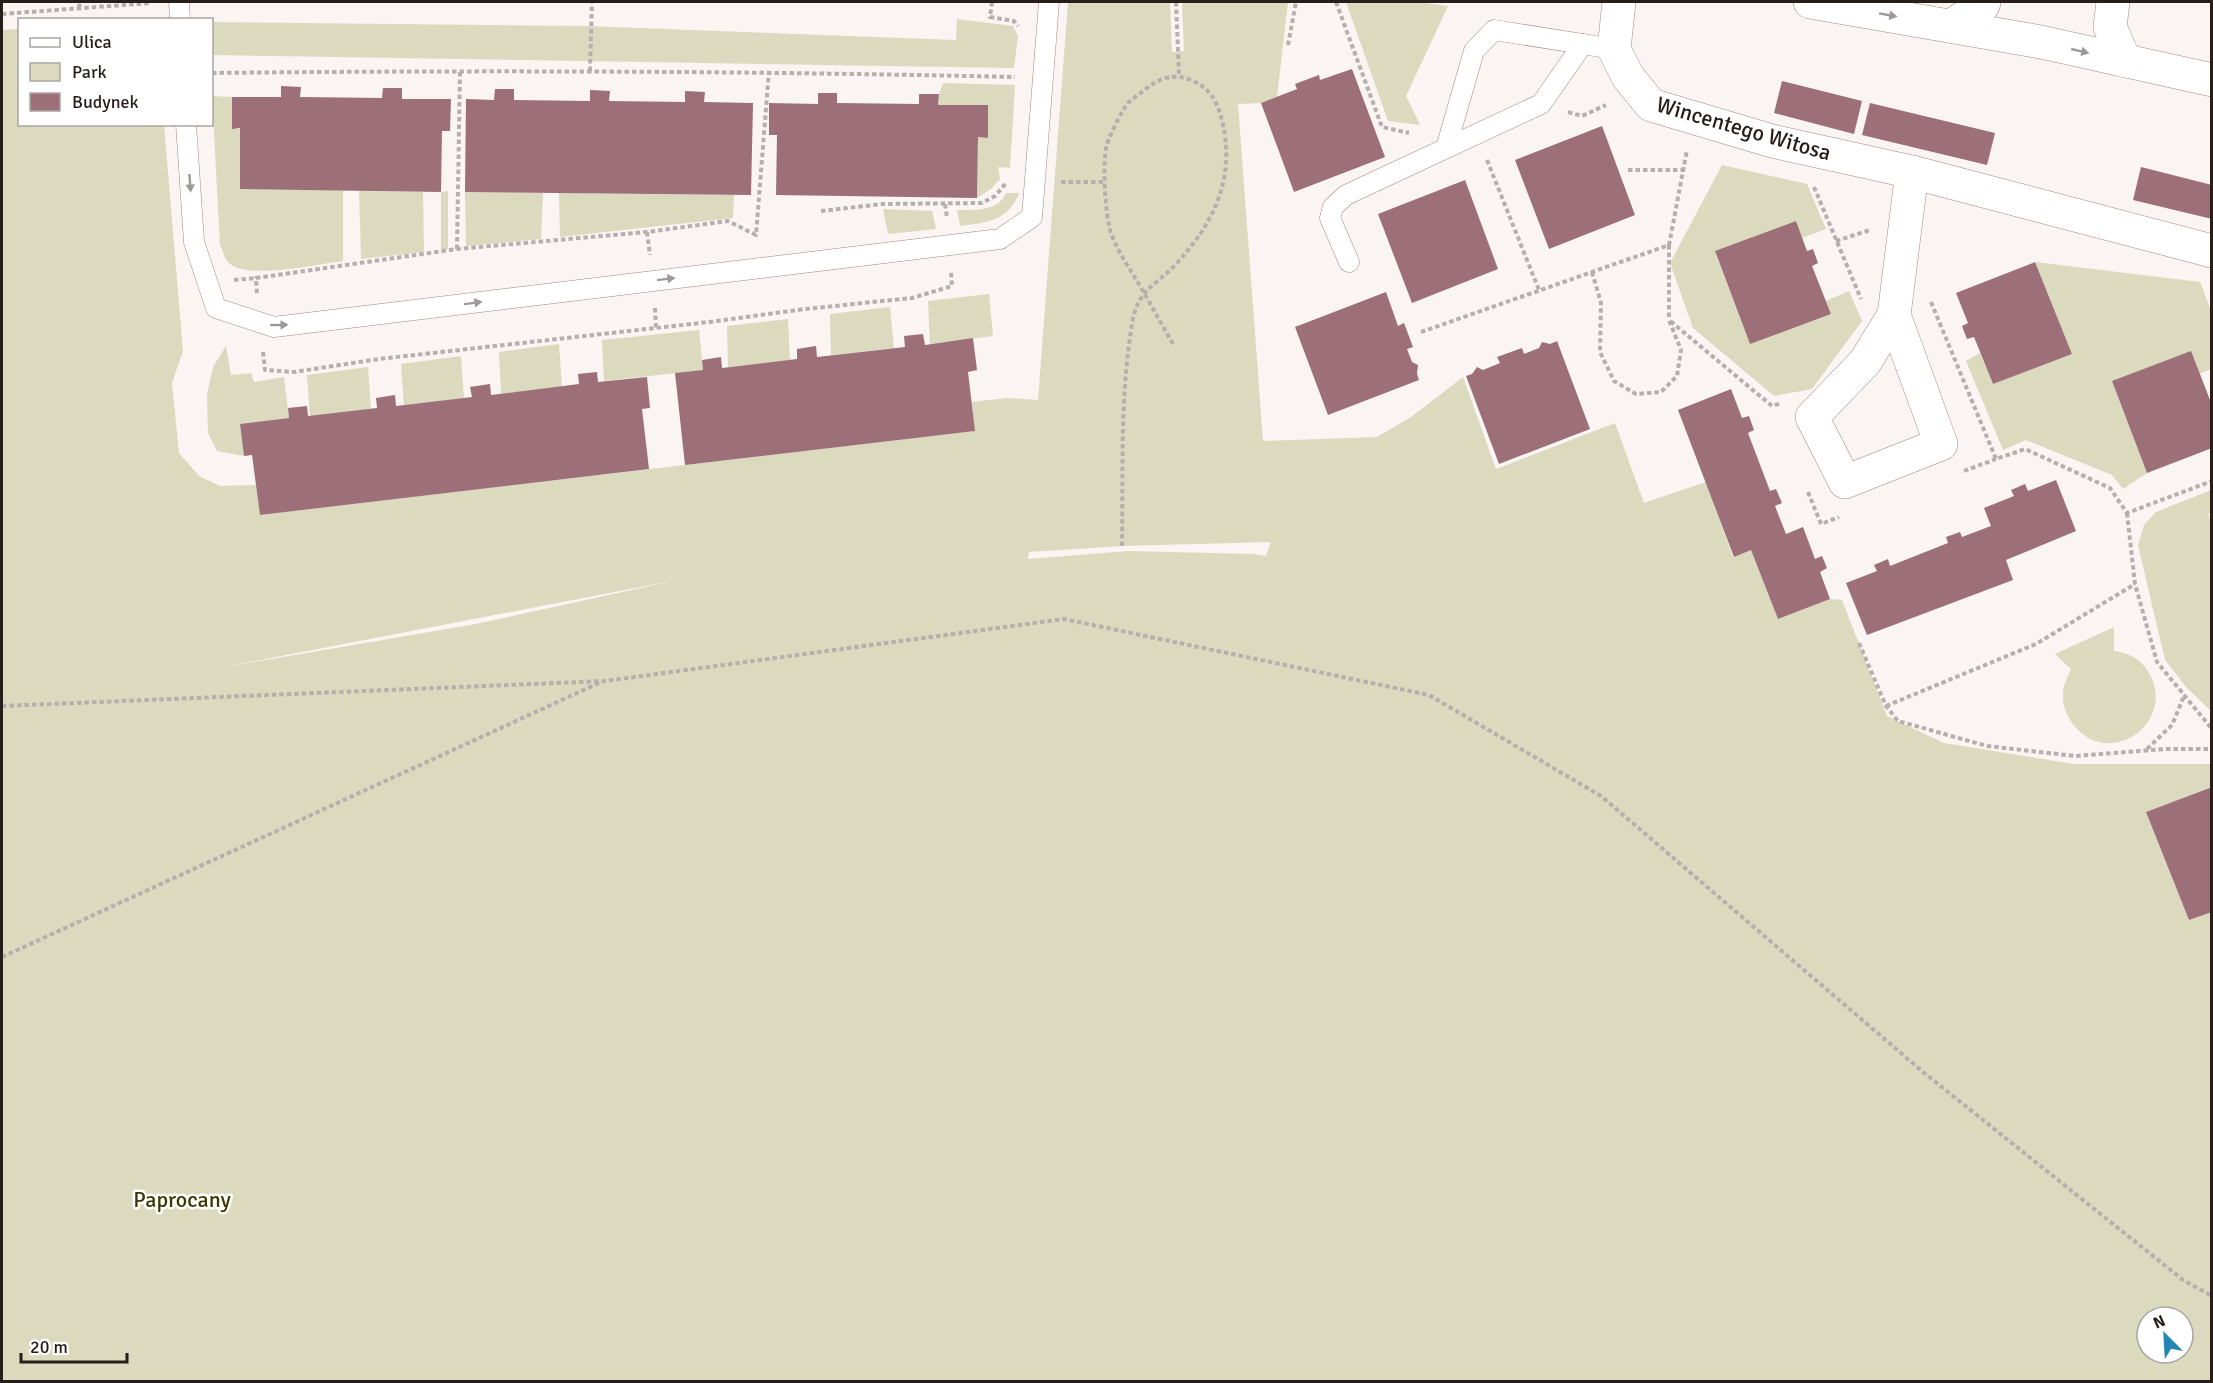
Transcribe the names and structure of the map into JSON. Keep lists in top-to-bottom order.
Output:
{
  "streets": {
    "street": ["Wincentego Witosa"]
  },
  "parks": ["Paprocany"],
  "legend": ["Ulica", "Park", "Budynek"],
  "scale_bar": "20 m",
  "north": "top left"
}
